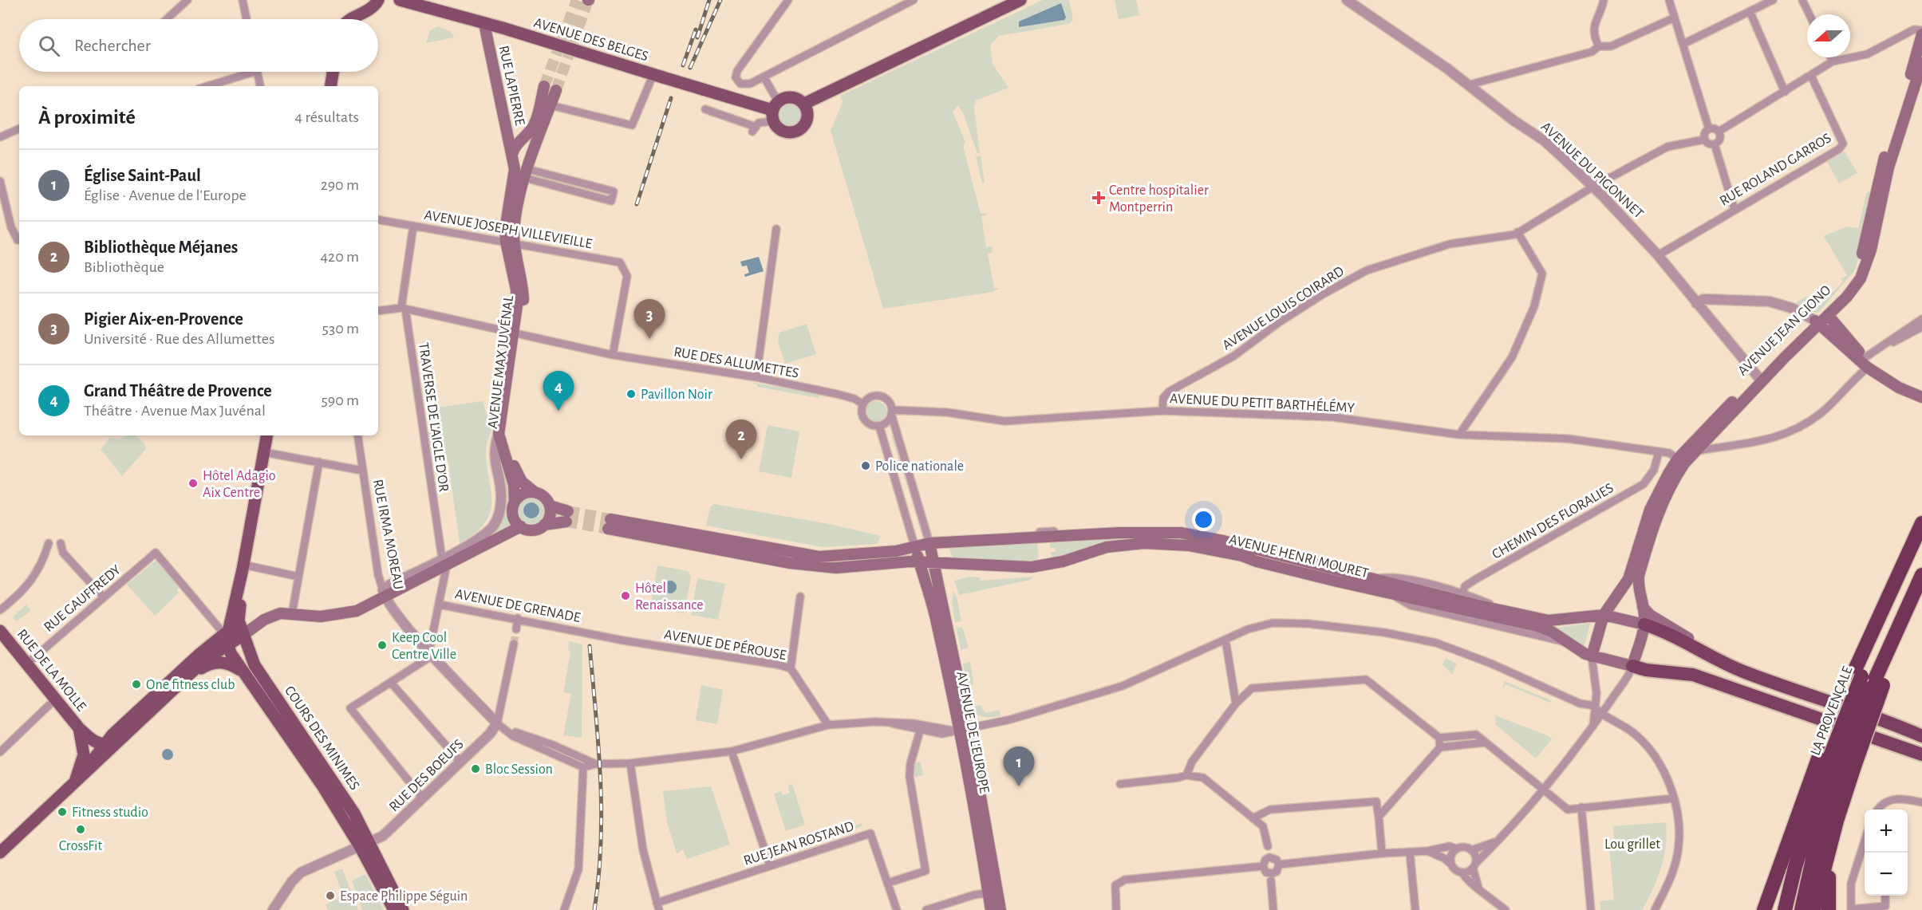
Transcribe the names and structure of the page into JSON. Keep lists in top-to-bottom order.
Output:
{
  "streets": {
    "highway": ["LA PROVENÇALE"],
    "main road": [
      "AVENUE DES BELGES",
      "RUE LAPIERRE",
      "AVENUE JEAN GIONO",
      "AVENUE MAX JUVÉNAL",
      "AVENUE HENRI MOURET",
      "RUE DE LA MOLLE",
      "AVENUE DE L'EUROPE",
      "COURS DES MINIMES"
    ],
    "street": [
      "RUE ROLAND GARROS",
      "AVENUE DU PIGONNET",
      "AVENUE JOSEPH VILLEVIEILLE",
      "AVENUE LOUIS COIRARD",
      "RUE DES ALLUMETTES",
      "AVENUE DU PETIT BARTHÉLÉMY",
      "TRAVERSE DE L'AIGLE D'OR",
      "CHEMIN DES FLORALIES",
      "RUE IRMA MOREAU",
      "RUE GAUFFREDY",
      "AVENUE DE GRENADE",
      "AVENUE DE PÉROUSE",
      "RUE DES BOEUFS",
      "RUE JEAN ROSTAND"
    ]
  },
  "crossings": [
    ["AVENUE DES BELGES", "RUE LAPIERRE"],
    ["RUE LAPIERRE", "AVENUE MAX JUVÉNAL"],
    ["RUE ROLAND GARROS", "AVENUE DU PIGONNET"],
    ["AVENUE DU PIGONNET", "AVENUE LOUIS COIRARD"],
    ["AVENUE DU PIGONNET", "AVENUE JEAN GIONO"],
    ["AVENUE JOSEPH VILLEVIEILLE", "AVENUE MAX JUVÉNAL"],
    ["AVENUE JOSEPH VILLEVIEILLE", "RUE DES ALLUMETTES"],
    ["AVENUE JOSEPH VILLEVIEILLE", "TRAVERSE DE L'AIGLE D'OR"],
    ["AVENUE LOUIS COIRARD", "AVENUE DU PETIT BARTHÉLÉMY"],
    ["AVENUE JEAN GIONO", "AVENUE DU PETIT BARTHÉLÉMY"],
    ["AVENUE JEAN GIONO", "AVENUE HENRI MOURET"],
    ["AVENUE MAX JUVÉNAL", "RUE DES ALLUMETTES"],
    ["RUE DES ALLUMETTES", "AVENUE DU PETIT BARTHÉLÉMY"],
    ["RUE DES ALLUMETTES", "TRAVERSE DE L'AIGLE D'OR"],
    ["AVENUE DU PETIT BARTHÉLÉMY", "CHEMIN DES FLORALIES"],
    ["TRAVERSE DE L'AIGLE D'OR", "RUE IRMA MOREAU"],
    ["TRAVERSE DE L'AIGLE D'OR", "AVENUE DE GRENADE"],
    ["CHEMIN DES FLORALIES", "AVENUE HENRI MOURET"],
    ["RUE IRMA MOREAU", "RUE DES BOEUFS"],
    ["AVENUE HENRI MOURET", "AVENUE DE L'EUROPE"],
    ["RUE GAUFFREDY", "RUE DE LA MOLLE"],
    ["RUE GAUFFREDY", "COURS DES MINIMES"],
    ["AVENUE DE GRENADE", "AVENUE DE PÉROUSE"],
    ["COURS DES MINIMES", "RUE DES BOEUFS"]
  ],
  "parks": ["Lou grillet"],
  "places": {
    "health": ["Centre hospitalier Montperrin"],
    "other": [
      "Pavillon Noir",
      "Police nationale",
      "Hôtel Adagio Aix Centre",
      "Hôtel Renaissance",
      "Keep Cool Centre Ville",
      "One fitness club",
      "Bloc Session",
      "Fitness studio",
      "CrossFit",
      "Espace Philippe Séguin"
    ]
  },
  "north": "left",
  "page": {
    "search": "Rechercher",
    "heading": ["À proximité", "4 résultats"],
    "list": [
      {
        "mark": "1",
        "name": "Église Saint-Paul",
        "note": "Église · Avenue de l'Europe",
        "value": "290 m"
      },
      {
        "mark": "2",
        "name": "Bibliothèque Méjanes",
        "note": "Bibliothèque",
        "value": "420 m"
      },
      {
        "mark": "3",
        "name": "Pigier Aix-en-Provence",
        "note": "Université · Rue des Allumettes",
        "value": "530 m"
      },
      {
        "mark": "4",
        "name": "Grand Théâtre de Provence",
        "note": "Théâtre · Avenue Max Juvénal",
        "value": "590 m"
      }
    ],
    "pins": [
      "3",
      "4",
      "2",
      "1"
    ],
    "map_buttons": ["+", "−"]
  }
}
